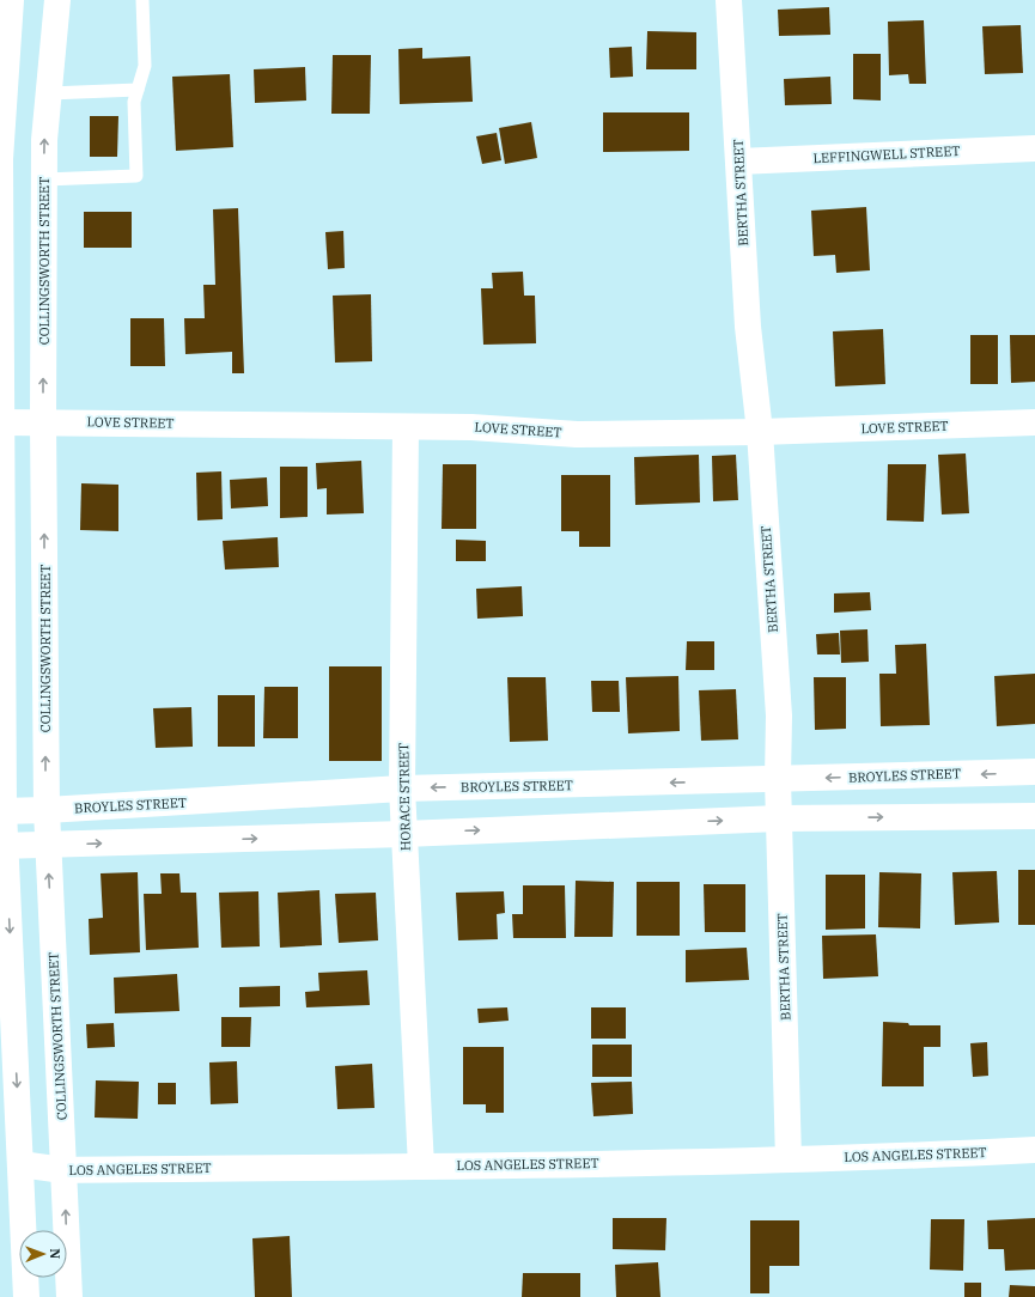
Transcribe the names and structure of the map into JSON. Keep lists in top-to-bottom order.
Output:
{
  "streets": {
    "main road": [
      "LEFFINGWELL STREET",
      "BERTHA STREET",
      "COLLINGSWORTH STREET",
      "LOVE STREET",
      "BROYLES STREET",
      "HORACE STREET",
      "LOS ANGELES STREET"
    ]
  },
  "crossings": [
    ["LEFFINGWELL STREET", "BERTHA STREET"],
    ["BERTHA STREET", "LOVE STREET"],
    ["BERTHA STREET", "BROYLES STREET"],
    ["BERTHA STREET", "LOS ANGELES STREET"],
    ["COLLINGSWORTH STREET", "LOVE STREET"],
    ["COLLINGSWORTH STREET", "BROYLES STREET"],
    ["COLLINGSWORTH STREET", "LOS ANGELES STREET"],
    ["LOVE STREET", "HORACE STREET"],
    ["BROYLES STREET", "HORACE STREET"],
    ["HORACE STREET", "LOS ANGELES STREET"]
  ],
  "north": "right"
}
